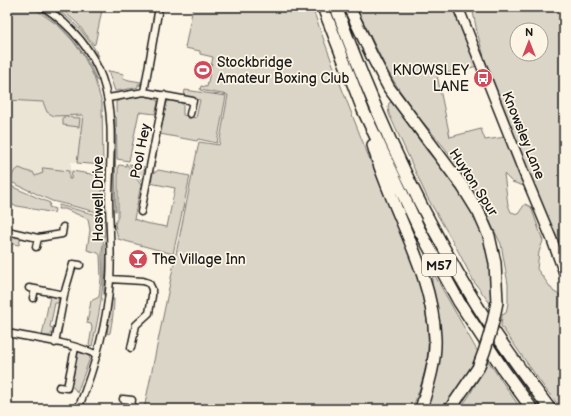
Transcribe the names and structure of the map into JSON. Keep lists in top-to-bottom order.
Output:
{
  "streets": {
    "highway": ["Huyton Spur", "M57"],
    "main road": ["Knowsley Lane"],
    "street": ["Pool Hey", "Haswell Drive"]
  },
  "places": {
    "sports": ["Stockbridge Amateur Boxing Club"],
    "bus stop": ["KNOWSLEY LANE"],
    "bar": ["The Village Inn"]
  },
  "north": "top"
}
